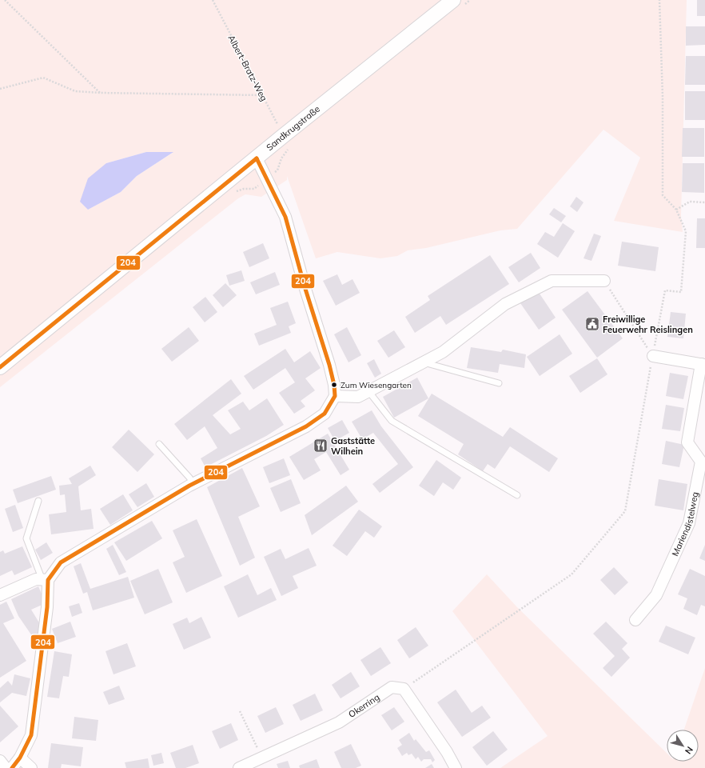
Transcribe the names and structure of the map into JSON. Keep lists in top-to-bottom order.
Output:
{
  "streets": {
    "street": ["Sandkrugstraße", "Mariendistelweg", "Okerring"],
    "path": ["Albert-Bratz-Weg"]
  },
  "crossings": [
    ["Albert-Bratz-Weg", "Sandkrugstraße"]
  ],
  "places": {
    "public building": ["Freiwillige Feuerwehr Reislingen"],
    "other": ["Zum Wiesengarten"],
    "restaurant": ["Gaststätte Wilhein"]
  },
  "lines": ["transit line 204"],
  "north": "bottom right"
}
